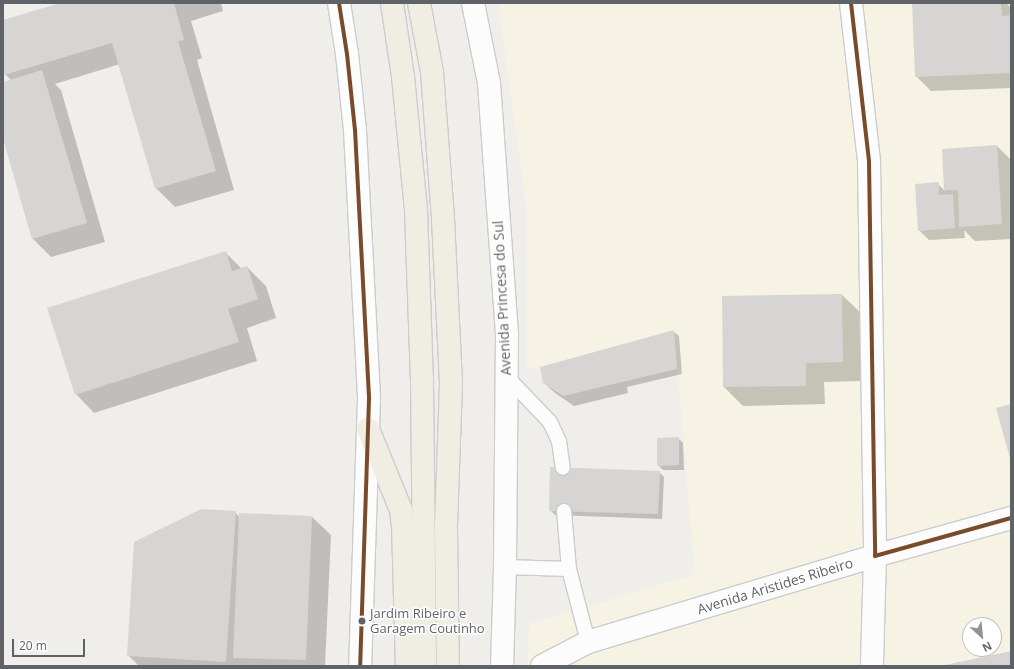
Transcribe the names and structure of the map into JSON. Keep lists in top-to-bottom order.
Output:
{
  "streets": {
    "main road": ["Avenida Princesa do Sul", "Avenida Aristides Ribeiro"]
  },
  "places": ["Jardim Ribeiro e Garagem Coutinho"],
  "scale_bar": "20 m",
  "north": "bottom right"
}
